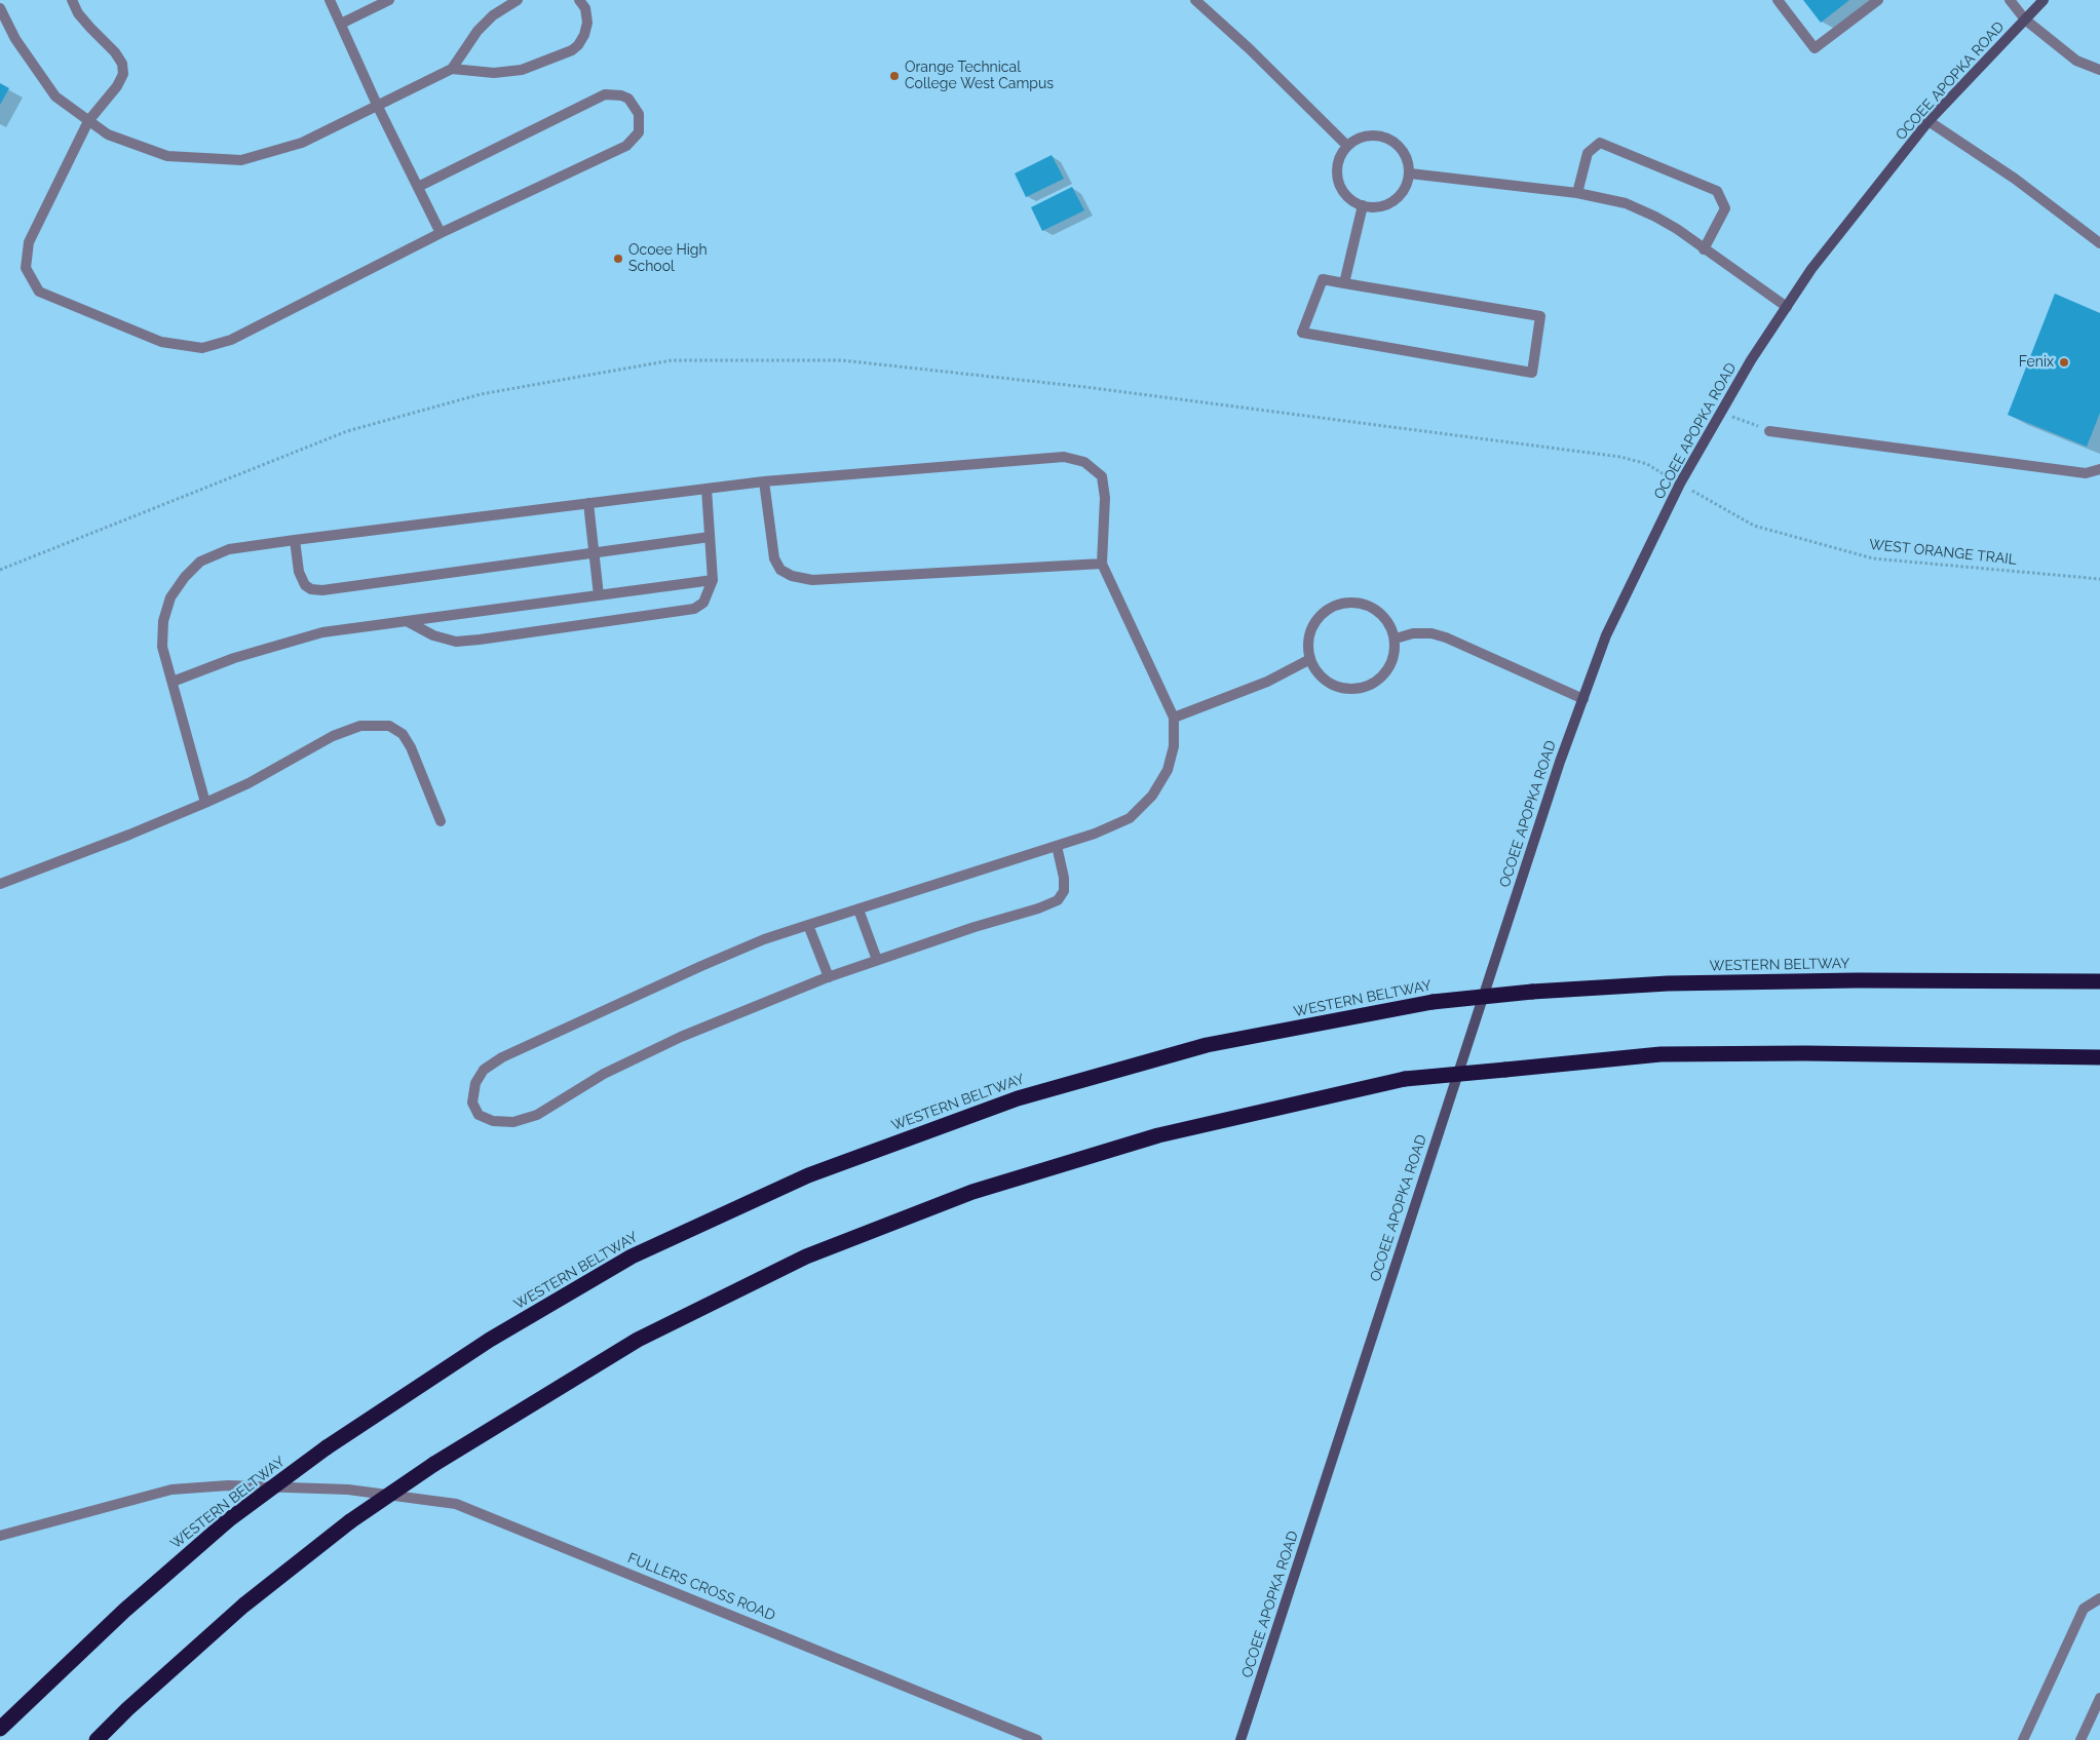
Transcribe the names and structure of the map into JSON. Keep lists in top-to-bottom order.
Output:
{
  "streets": {
    "highway": ["WESTERN BELTWAY"],
    "main road": ["OCOEE APOPKA ROAD"],
    "street": ["FULLERS CROSS ROAD"],
    "path": ["WEST ORANGE TRAIL"]
  },
  "crossings": [
    ["OCOEE APOPKA ROAD", "WEST ORANGE TRAIL"]
  ],
  "places": ["Orange Technical College West Campus", "Ocoee High School", "Fenix"]
}
